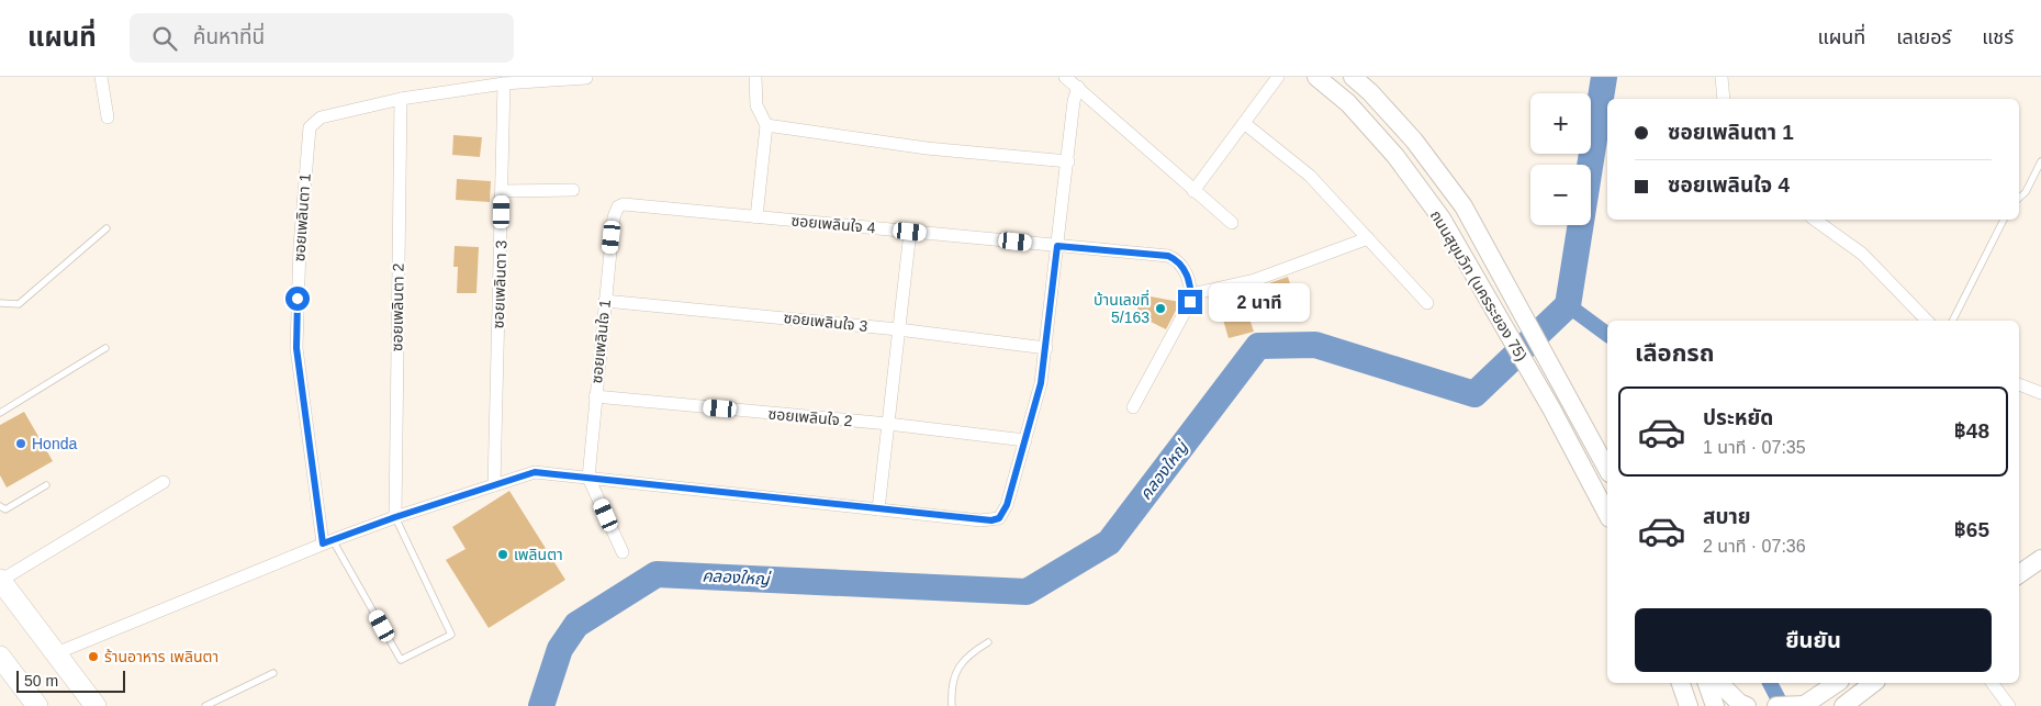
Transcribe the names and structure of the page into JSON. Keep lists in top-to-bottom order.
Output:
{
  "streets": {
    "street": [
      "ซอยเพลินตา 1",
      "ซอยเพลินใจ 4",
      "ซอยเพลินตา 3",
      "ถนนสุขุมวิท (นครระยอง 75)",
      "ซอยเพลินตา 2",
      "ซอยเพลินใจ 3",
      "ซอยเพลินใจ 1",
      "ซอยเพลินใจ 2"
    ]
  },
  "crossings": [
    ["ซอยเพลินตา 1", "ซอยเพลินตา 2"],
    ["ซอยเพลินใจ 4", "ซอยเพลินใจ 1"],
    ["ซอยเพลินใจ 3", "ซอยเพลินใจ 1"],
    ["ซอยเพลินใจ 1", "ซอยเพลินใจ 2"]
  ],
  "water": ["คลองใหญ่"],
  "places": [
    "บ้านเลขที่ 5/163",
    "Honda",
    "เพลินตา",
    "ร้านอาหาร เพลินตา"
  ],
  "scale_bar": "50 m",
  "page": {
    "header": "แผนที่",
    "search": "ค้นหาที่นี่",
    "nav": ["แผนที่", "เลเยอร์", "แชร์"],
    "map_buttons": ["+", "−"],
    "banner": ["ซอยเพลินตา 1", "ซอยเพลินใจ 4"],
    "bubble": "2 นาที",
    "heading": "เลือกรถ",
    "list": [
      {
        "name": "ประหยัด",
        "note": "1 นาที · 07:35",
        "value": "฿48"
      },
      {
        "name": "สบาย",
        "note": "2 นาที · 07:36",
        "value": "฿65"
      }
    ],
    "buttons": "ยืนยัน",
    "scale": "50 m"
  }
}
